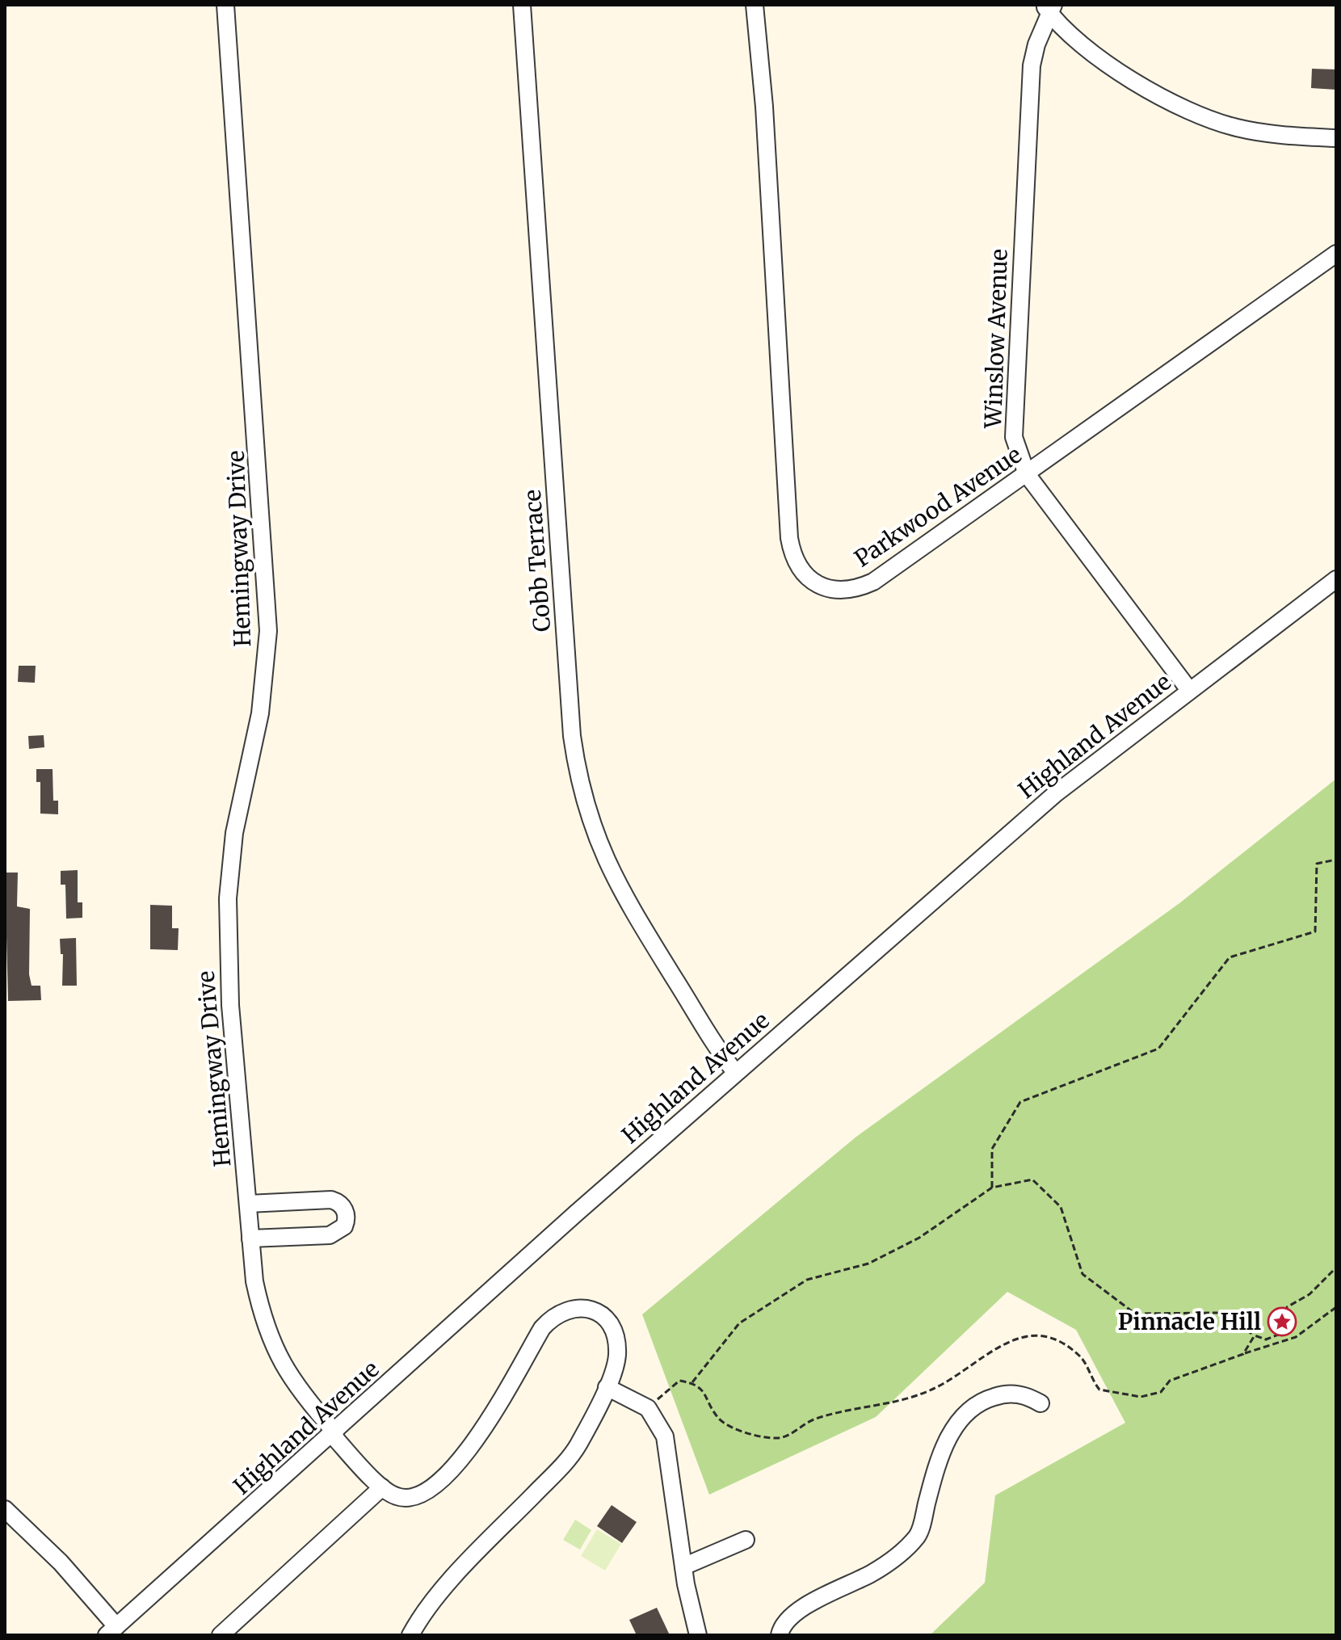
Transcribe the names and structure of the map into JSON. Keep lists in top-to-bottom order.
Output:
{
  "streets": {
    "street": [
      "Winslow Avenue",
      "Parkwood Avenue",
      "Hemingway Drive",
      "Cobb Terrace",
      "Highland Avenue"
    ]
  },
  "crossings": [
    ["Winslow Avenue", "Parkwood Avenue"],
    ["Winslow Avenue", "Highland Avenue"],
    ["Hemingway Drive", "Highland Avenue"],
    ["Cobb Terrace", "Highland Avenue"]
  ],
  "places": {
    "place": ["Pinnacle Hill"]
  }
}
